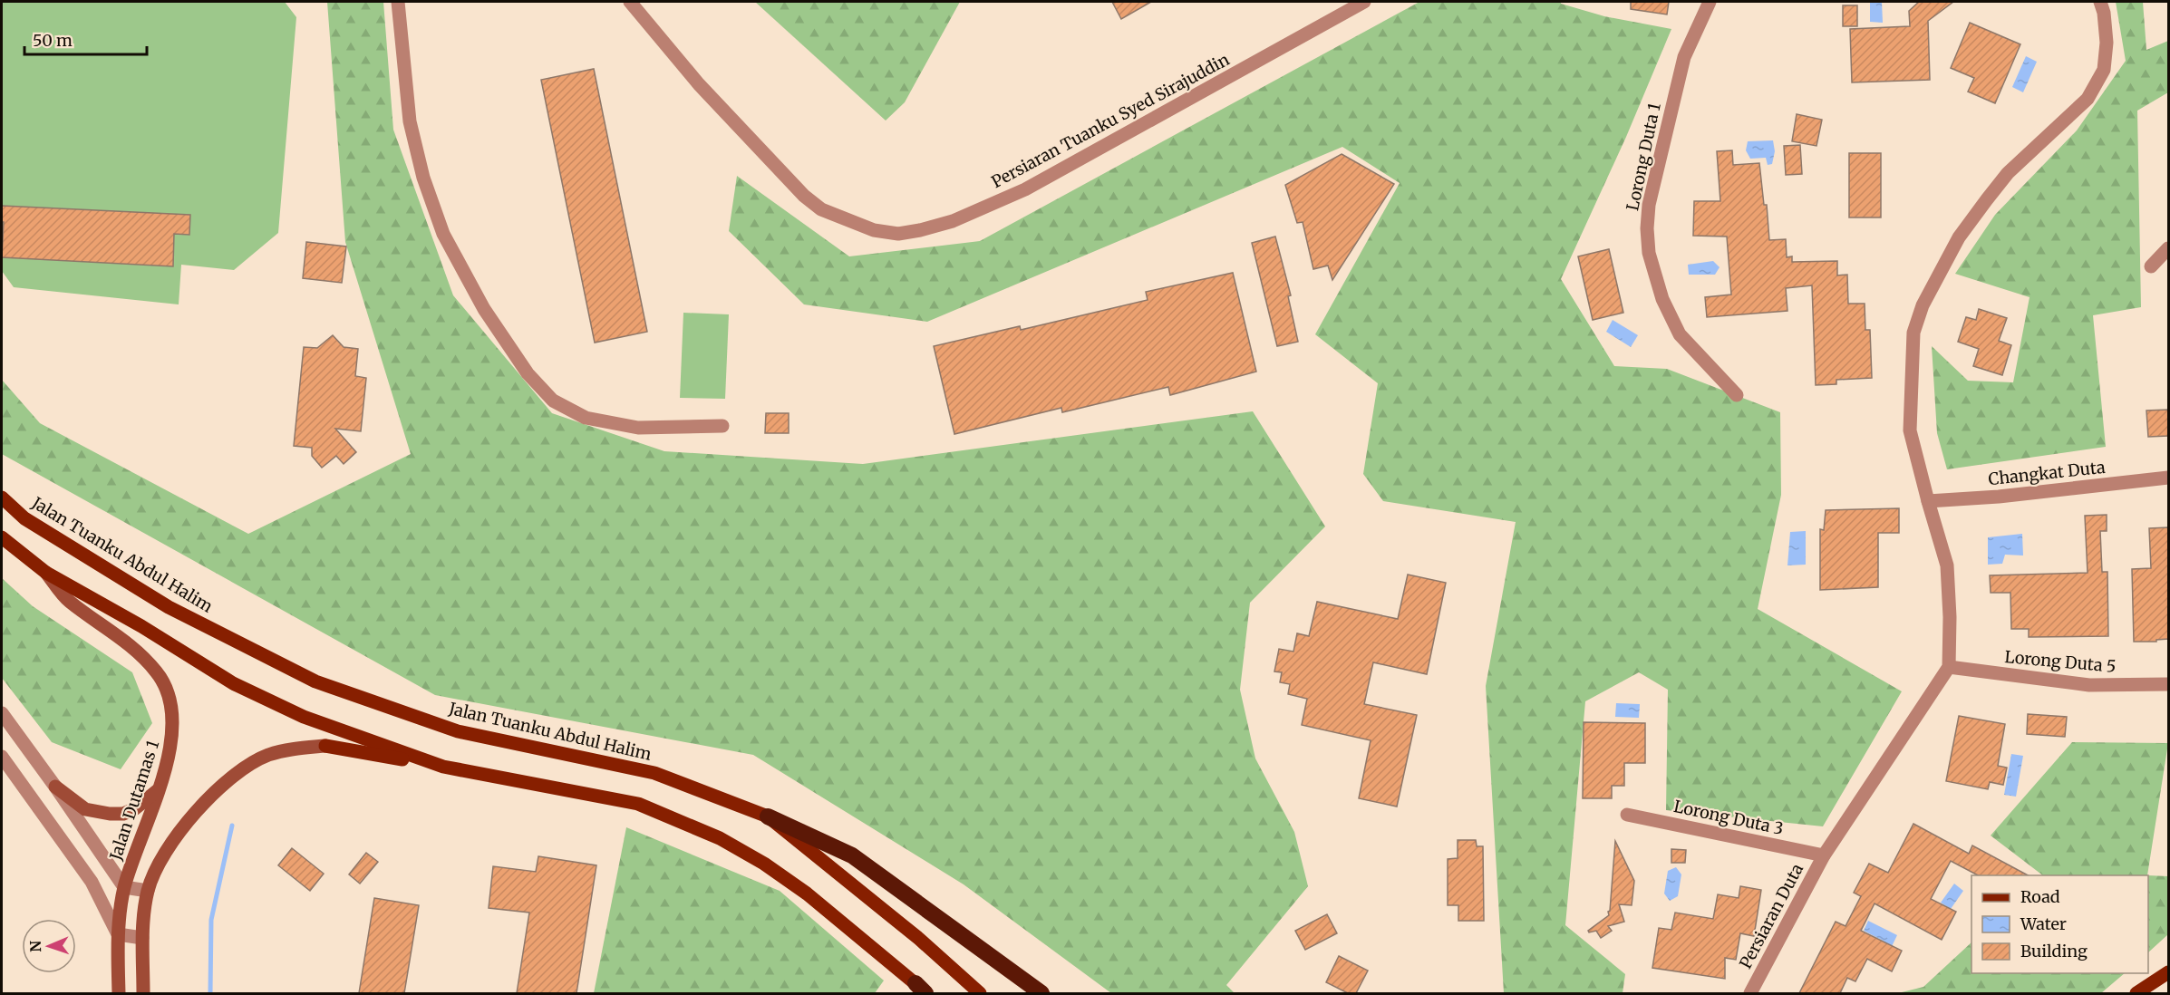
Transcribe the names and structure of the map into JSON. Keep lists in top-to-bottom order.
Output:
{
  "streets": {
    "main road": ["Jalan Tuanku Abdul Halim"],
    "street": [
      "Persiaran Tuanku Syed Sirajuddin",
      "Lorong Duta 1",
      "Changkat Duta",
      "Lorong Duta 5",
      "Jalan Dutamas 1",
      "Lorong Duta 3",
      "Persiaran Duta"
    ]
  },
  "crossings": [
    ["Lorong Duta 3", "Persiaran Duta"]
  ],
  "legend": ["Road", "Water", "Building"],
  "scale_bar": "50 m",
  "north": "left"
}
